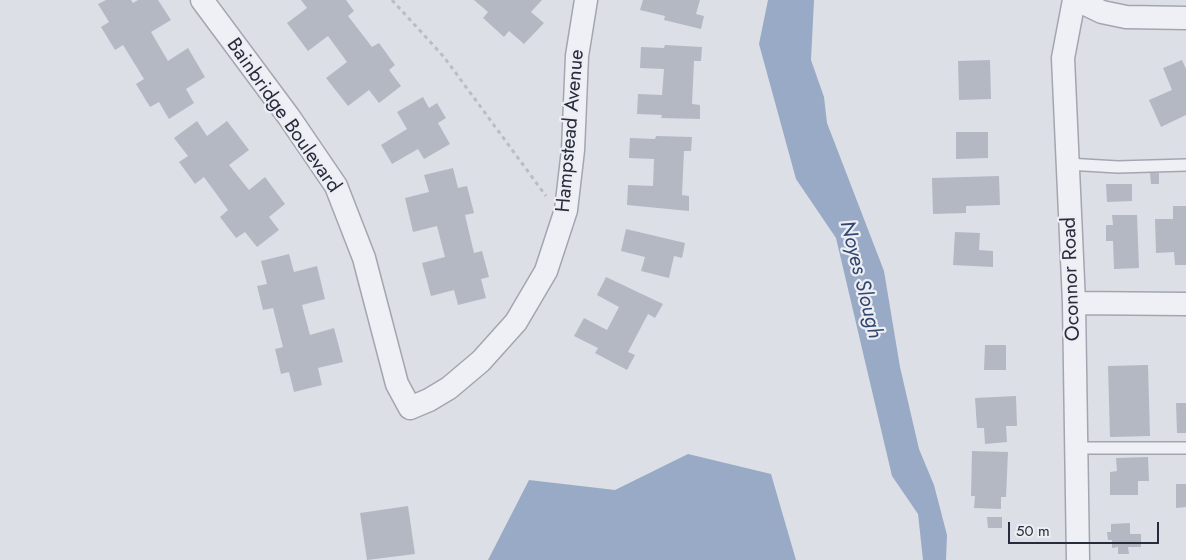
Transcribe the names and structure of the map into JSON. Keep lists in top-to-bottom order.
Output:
{
  "streets": {
    "street": ["Bainbridge Boulevard", "Hampstead Avenue", "Oconnor Road"]
  },
  "crossings": [
    ["Bainbridge Boulevard", "Hampstead Avenue"]
  ],
  "water": ["Noyes Slough"],
  "scale_bar": "50 m"
}
